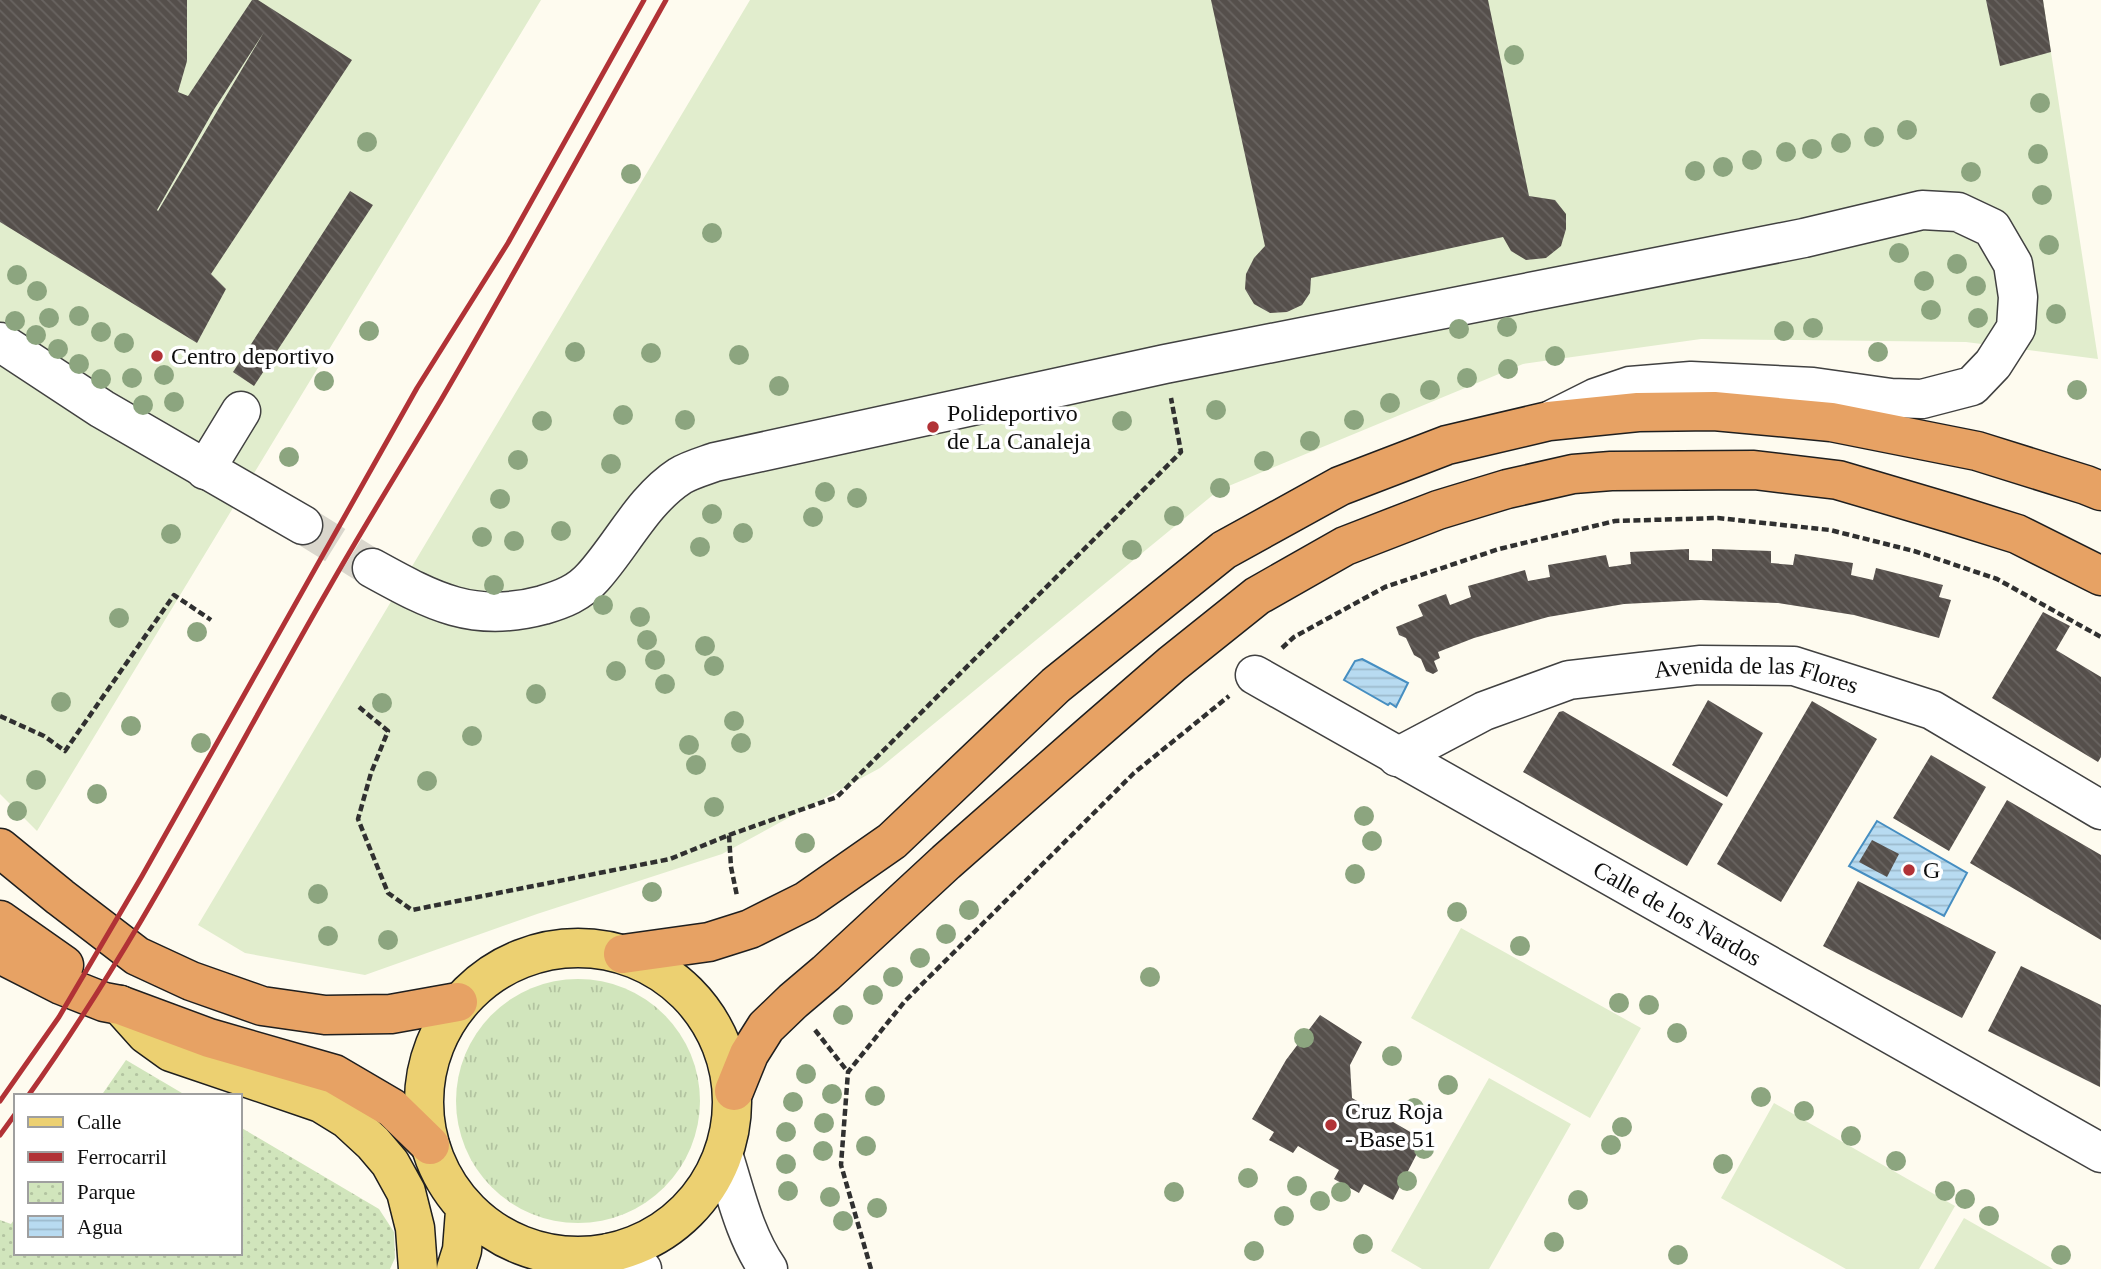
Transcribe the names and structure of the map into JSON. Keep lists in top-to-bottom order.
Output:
{
  "streets": {
    "street": ["Avenida de las Flores", "Calle de los Nardos"]
  },
  "crossings": [
    ["Avenida de las Flores", "Calle de los Nardos"]
  ],
  "places": [
    "Centro deportivo",
    "Polideportivo de La Canaleja",
    "G",
    "Cruz Roja - Base 51"
  ],
  "legend": [
    "Calle",
    "Ferrocarril",
    "Parque",
    "Agua"
  ]
}
